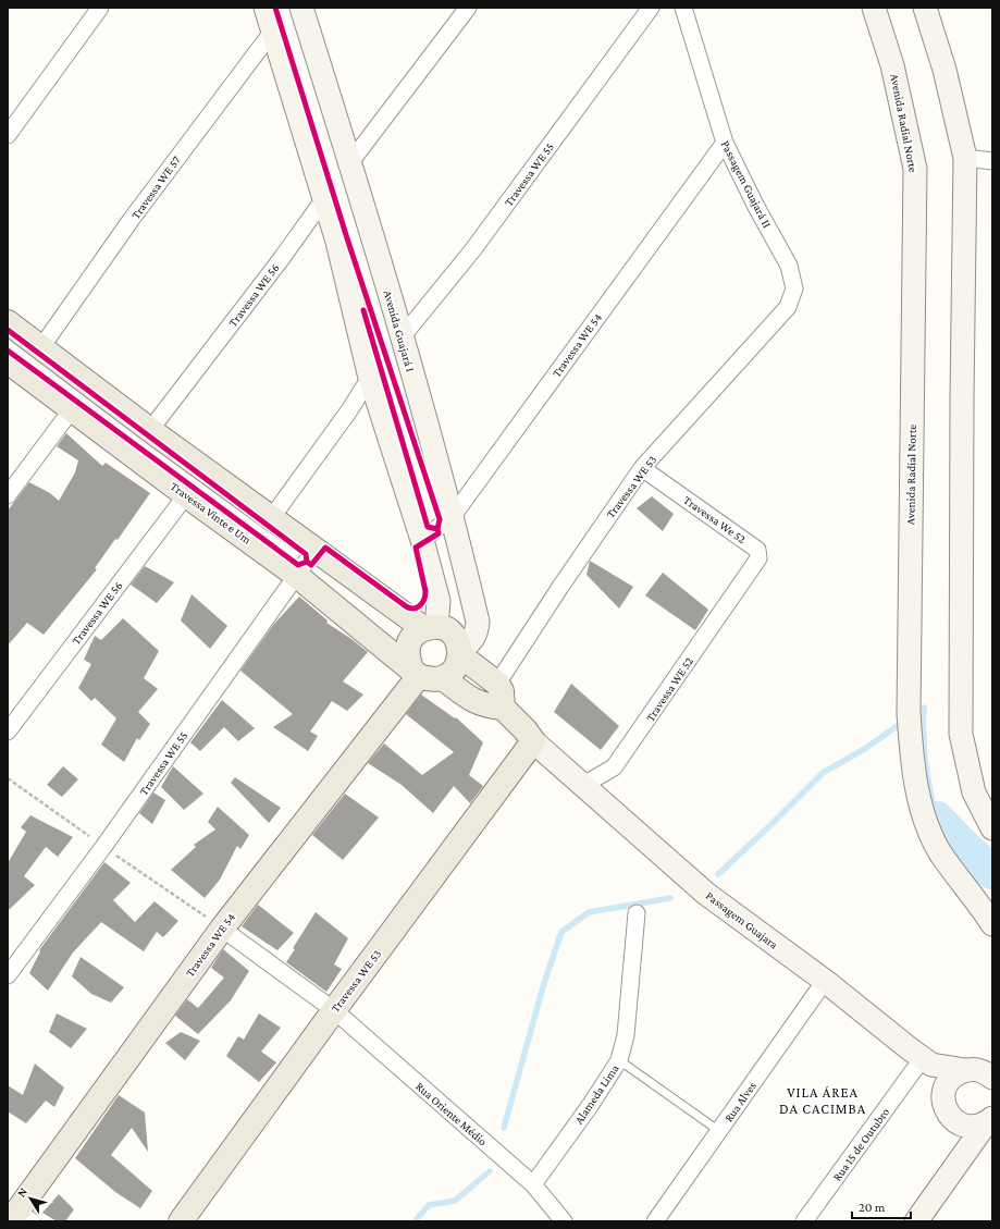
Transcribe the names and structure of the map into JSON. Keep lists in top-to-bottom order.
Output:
{
  "streets": {
    "main road": [
      "Avenida Radial Norte",
      "Avenida Guajará I",
      "Travessa WE 54",
      "Travessa WE 53",
      "Travessa Vinte e Um",
      "Passagem Guajara"
    ],
    "street": [
      "Travessa WE 55",
      "Passagem Guajará II",
      "Travessa WE 57",
      "Travessa WE 56",
      "Travessa We 52",
      "Travessa WE 52",
      "Alameda Lima",
      "Rua Alves",
      "Rua Oriente Médio",
      "Rua 15 de Outubro"
    ]
  },
  "crossings": [
    ["Travessa WE 55", "Avenida Guajará I"],
    ["Travessa WE 55", "Travessa Vinte e Um"],
    ["Passagem Guajará II", "Travessa WE 54"],
    ["Passagem Guajará II", "Travessa WE 53"],
    ["Travessa WE 56", "Travessa Vinte e Um"],
    ["Avenida Guajará I", "Travessa WE 54"],
    ["Avenida Guajará I", "Travessa Vinte e Um"],
    ["Travessa WE 54", "Travessa Vinte e Um"],
    ["Travessa WE 54", "Rua Oriente Médio"],
    ["Travessa WE 53", "Travessa We 52"],
    ["Travessa WE 53", "Passagem Guajara"],
    ["Travessa WE 53", "Rua Oriente Médio"],
    ["Travessa We 52", "Travessa WE 52"],
    ["Travessa WE 52", "Passagem Guajara"],
    ["Passagem Guajara", "Rua Alves"],
    ["Passagem Guajara", "Rua 15 de Outubro"],
    ["Alameda Lima", "Rua Oriente Médio"]
  ],
  "districts": ["VILA ÁREA DA CACIMBA"],
  "scale_bar": "20 m",
  "north": "top left"
}
